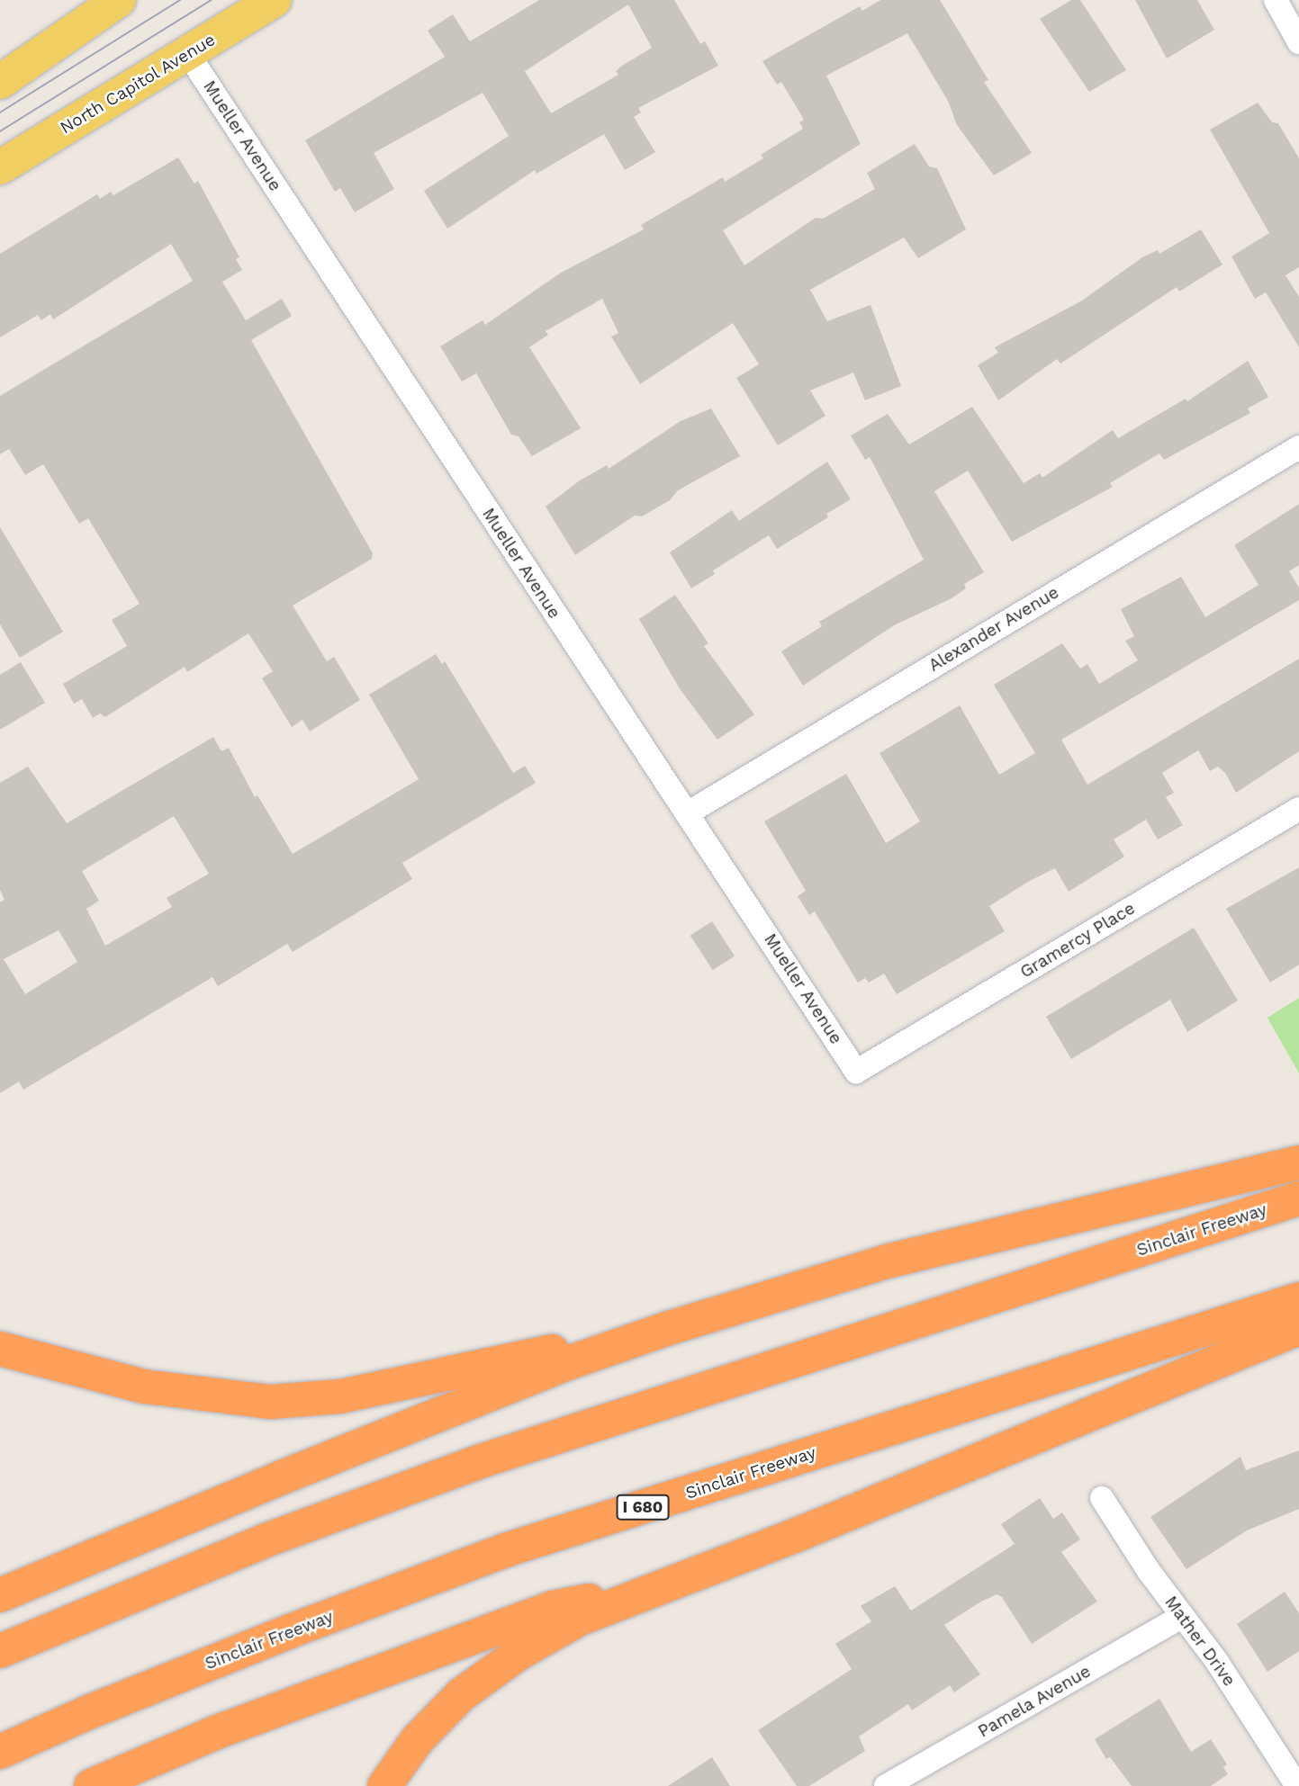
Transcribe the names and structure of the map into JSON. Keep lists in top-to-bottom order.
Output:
{
  "streets": {
    "highway": ["Sinclair Freeway", "I 680"],
    "main road": ["North Capitol Avenue"],
    "street": [
      "Mueller Avenue",
      "Alexander Avenue",
      "Gramercy Place",
      "Mather Drive",
      "Pamela Avenue"
    ]
  },
  "crossings": [
    ["North Capitol Avenue", "Mueller Avenue"],
    ["Mueller Avenue", "Alexander Avenue"],
    ["Mueller Avenue", "Gramercy Place"],
    ["Mather Drive", "Pamela Avenue"]
  ]
}
